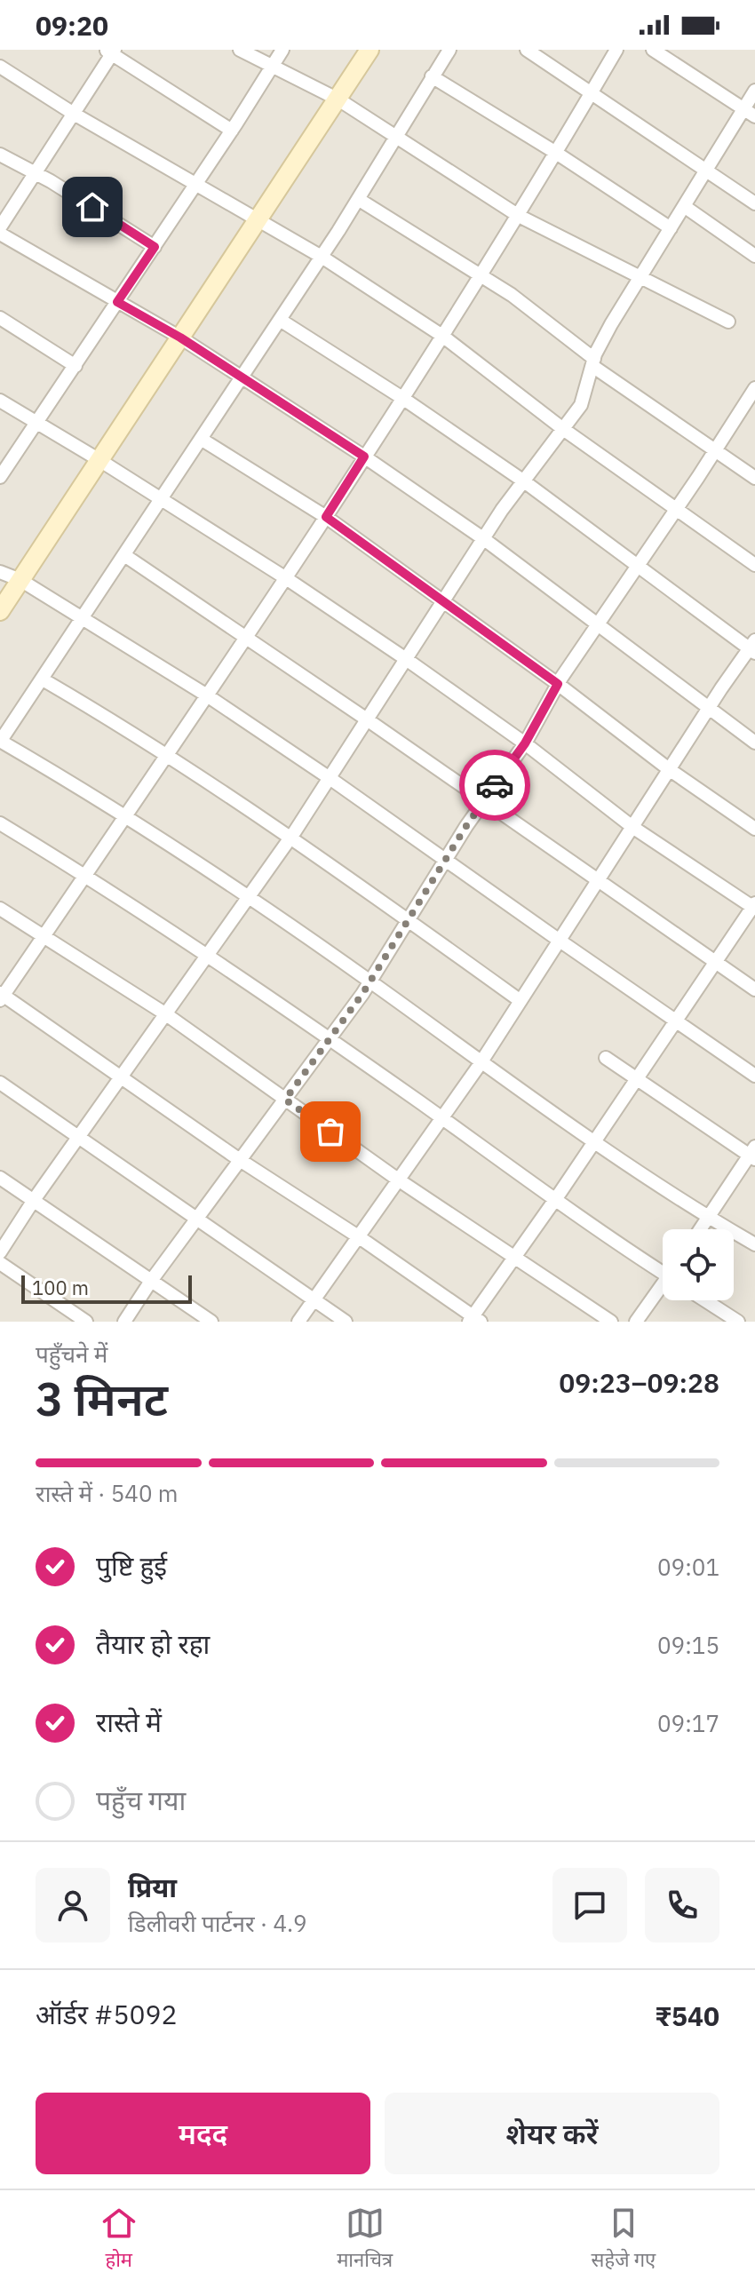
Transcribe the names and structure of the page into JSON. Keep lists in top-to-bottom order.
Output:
{
  "scale_bar": "100 m",
  "page": {
    "status": "09:20",
    "scale": "100 m",
    "heading": ["3 मिनट", "पहुँचने में", "09:23–09:28"],
    "panel": [
      "प्रिया",
      "डिलीवरी पार्टनर · 4.9",
      "ऑर्डर #5092",
      "₹540"
    ],
    "bar": "रास्ते में · 540 m",
    "list": [
      ["पुष्टि हुई", "09:01"],
      ["तैयार हो रहा", "09:15"],
      ["रास्ते में", "09:17"],
      "पहुँच गया"
    ],
    "buttons": ["मदद", "शेयर करें"],
    "tabs": ["होम", "मानचित्र", "सहेजे गए"]
  }
}
